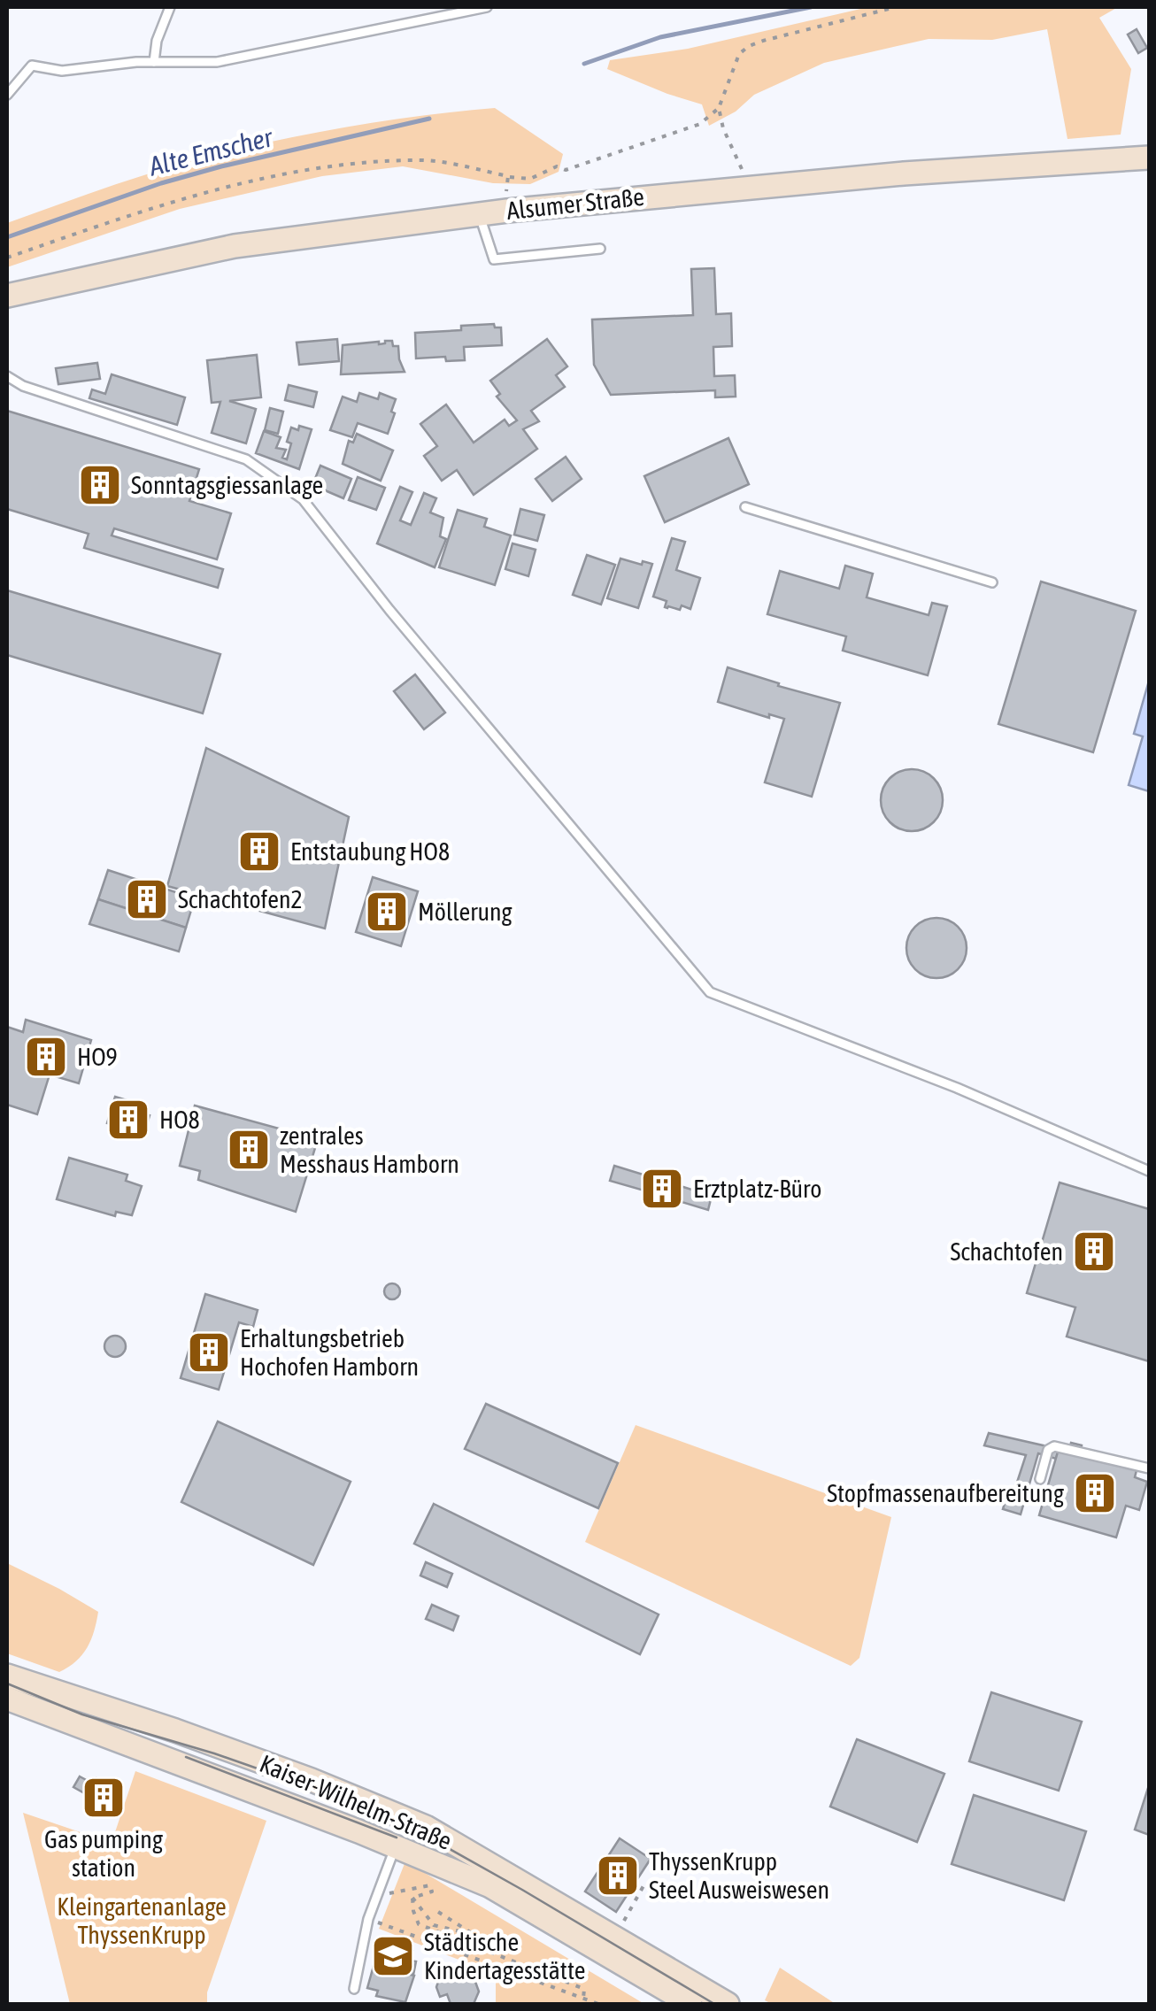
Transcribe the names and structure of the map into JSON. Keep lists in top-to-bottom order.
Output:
{
  "streets": {
    "main road": ["Alsumer Straße", "Kaiser-Wilhelm-Straße"]
  },
  "water": ["Alte Emscher"],
  "parks": ["Kleingartenanlage ThyssenKrupp"],
  "places": {
    "building": [
      "Sonntagsgiessanlage",
      "Entstaubung HO8",
      "Schachtofen2",
      "Möllerung",
      "HO9",
      "HO8",
      "zentrales Messhaus Hamborn",
      "Erztplatz-Büro",
      "Schachtofen",
      "Erhaltungsbetrieb Hochofen Hamborn",
      "Stopfmassenaufbereitung",
      "Gas pumping station",
      "ThyssenKrupp Steel Ausweiswesen"
    ],
    "school or university": ["Städtische Kindertagesstätte"]
  }
}
